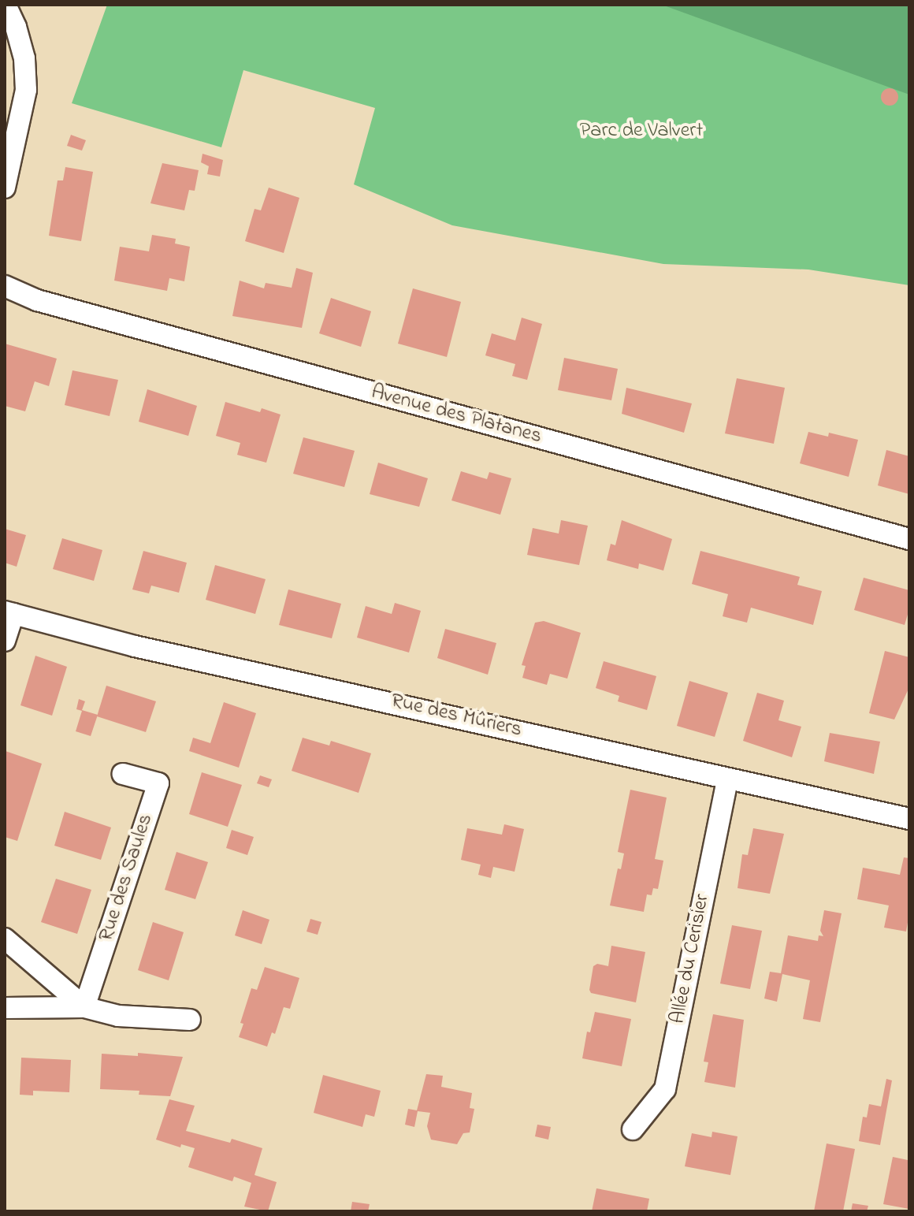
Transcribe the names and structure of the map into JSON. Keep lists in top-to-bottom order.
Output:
{
  "streets": {
    "street": [
      "Avenue des Platanes",
      "Rue des Mûriers",
      "Rue des Saules",
      "Allée du Cerisier"
    ]
  },
  "crossings": [
    ["Rue des Mûriers", "Allée du Cerisier"]
  ],
  "parks": ["Parc de Valvert"]
}
